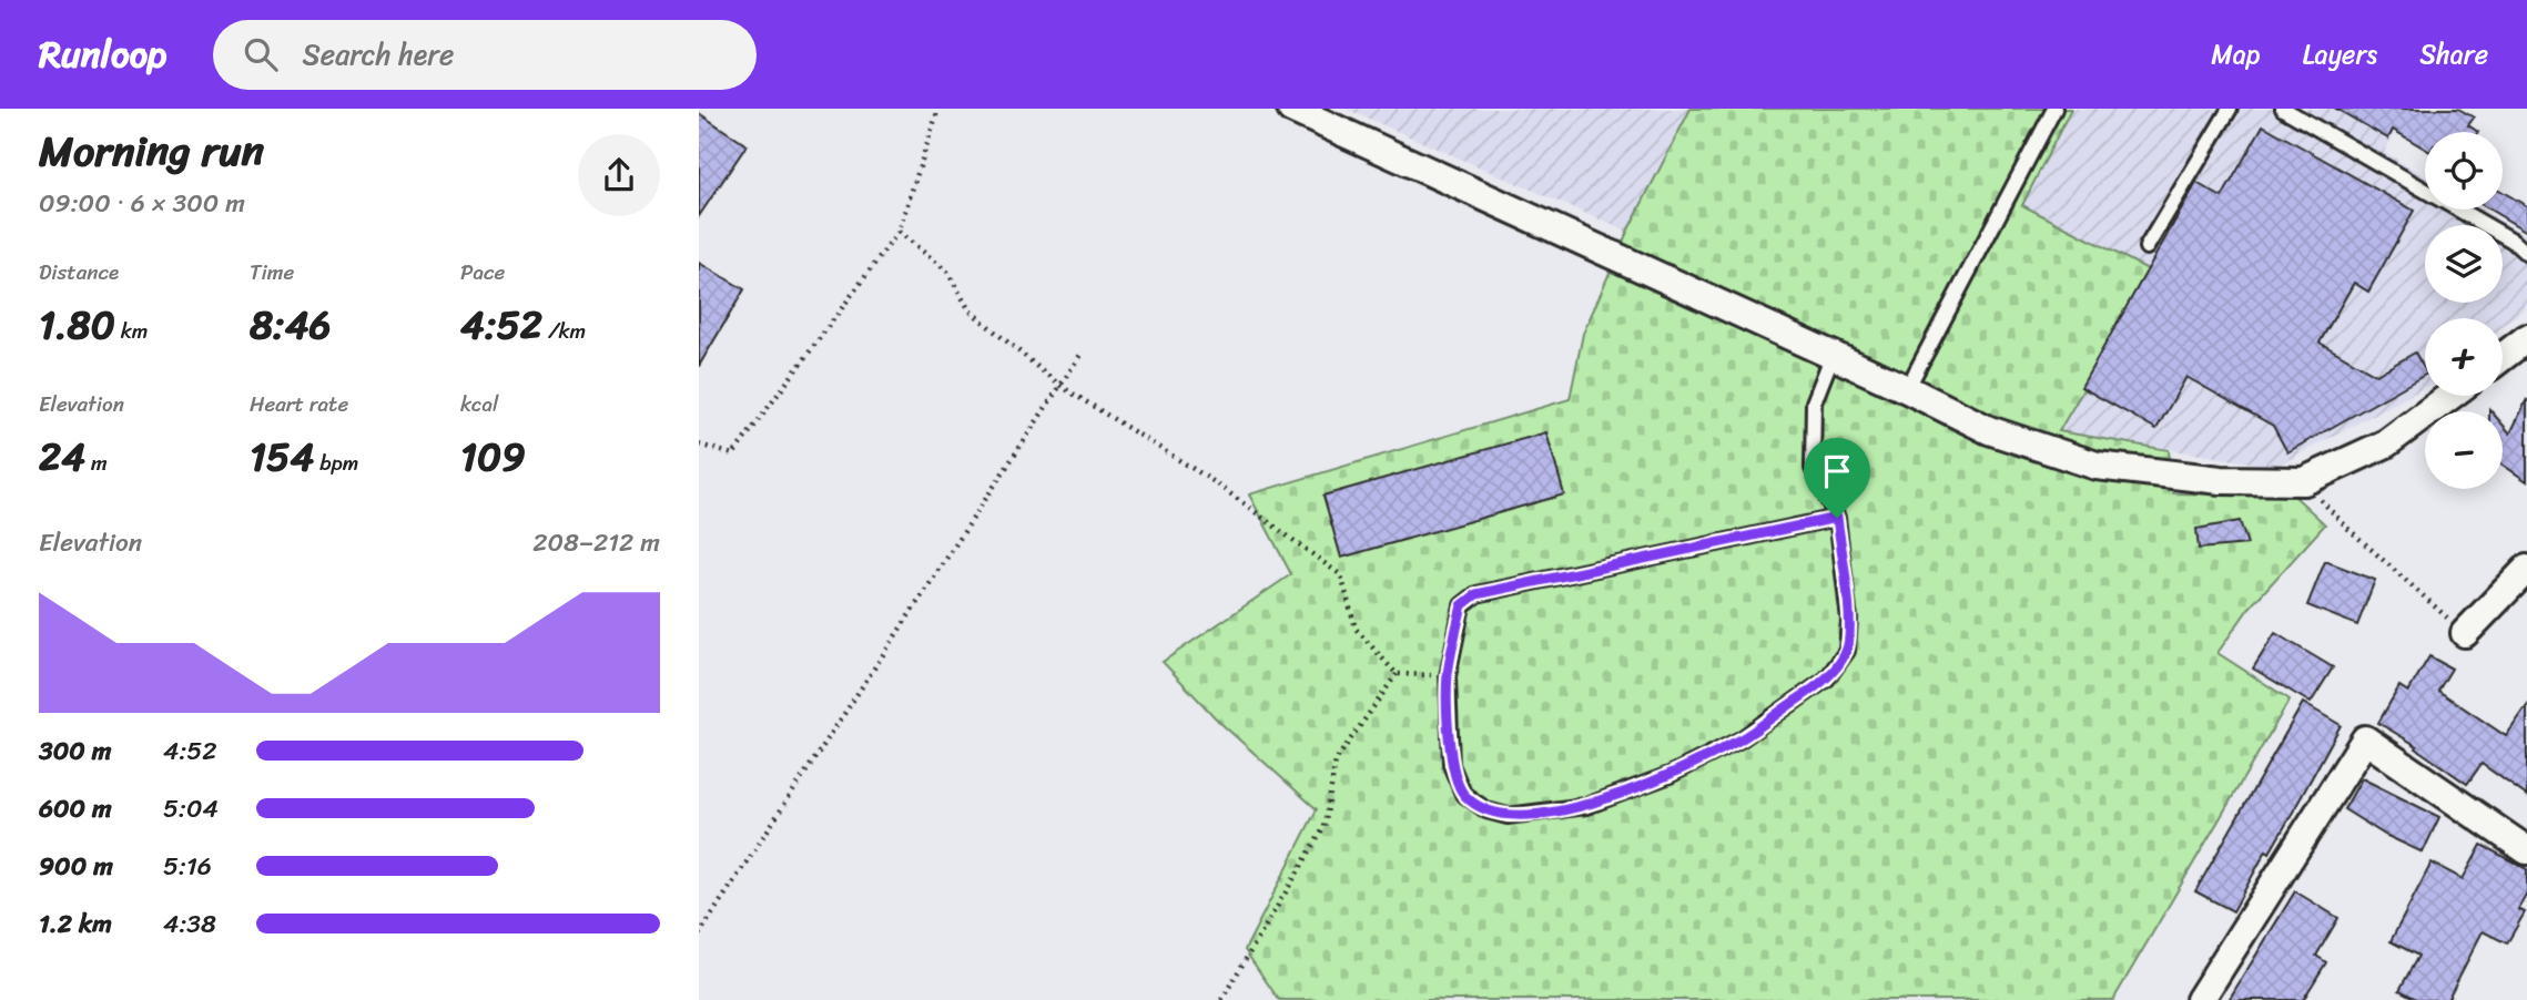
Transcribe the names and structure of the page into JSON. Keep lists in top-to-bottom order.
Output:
{
  "page": {
    "header": "Runloop",
    "search": "Search here",
    "nav": ["Map", "Layers", "Share"],
    "heading": ["Morning run", "09:00 · 6 × 300 m"],
    "map_buttons": ["+", "−"],
    "stats": [
      ["Distance", "1.80 km"],
      ["Time", "8:46"],
      ["Pace", "4:52 /km"],
      ["Elevation", "24 m"],
      ["Heart rate", "154 bpm"],
      ["kcal", "109"]
    ],
    "chart": ["Elevation", "208–212 m"],
    "list": [
      {
        "name": "300 m",
        "note": "4:52"
      },
      {
        "name": "600 m",
        "note": "5:04"
      },
      {
        "name": "900 m",
        "note": "5:16"
      },
      {
        "name": "1.2 km",
        "note": "4:38"
      }
    ]
  }
}
